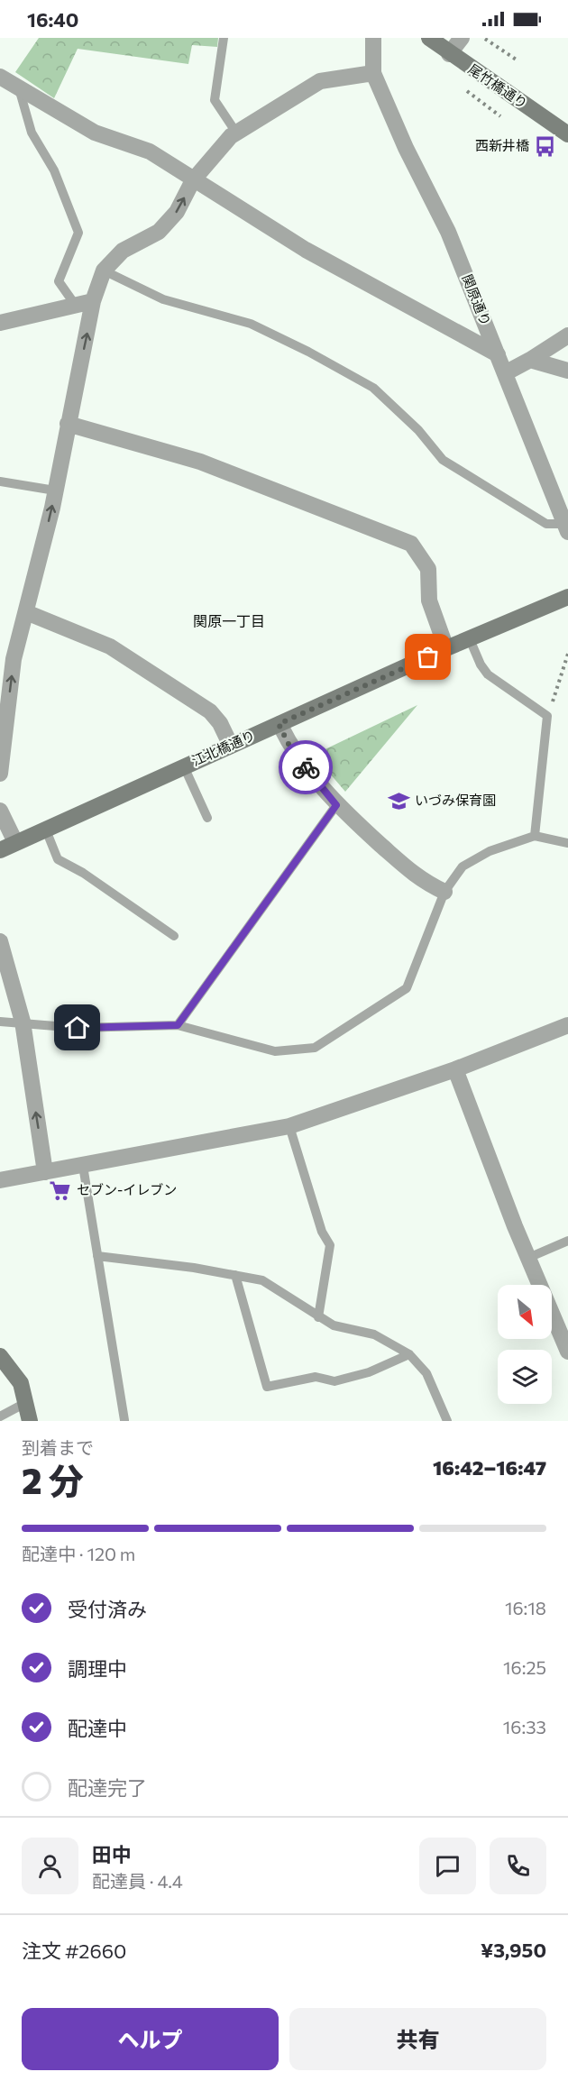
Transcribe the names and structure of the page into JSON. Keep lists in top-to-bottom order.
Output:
{
  "streets": {
    "main road": ["尾竹橋通り", "江北橋通り"],
    "street": ["関原通り"]
  },
  "districts": ["関原一丁目"],
  "places": {
    "bus stop": ["西新井橋"],
    "school or university": ["いづみ保育園"],
    "supermarket": ["セブン-イレブン"]
  },
  "north": "bottom right",
  "page": {
    "status": "16:40",
    "heading": ["2 分", "到着まで", "16:42–16:47"],
    "panel": [
      "田中",
      "配達員 · 4.4",
      "注文 #2660",
      "¥3,950"
    ],
    "bar": "配達中 · 120 m",
    "list": [
      ["受付済み", "16:18"],
      ["調理中", "16:25"],
      ["配達中", "16:33"],
      "配達完了"
    ],
    "buttons": ["ヘルプ", "共有"]
  }
}
